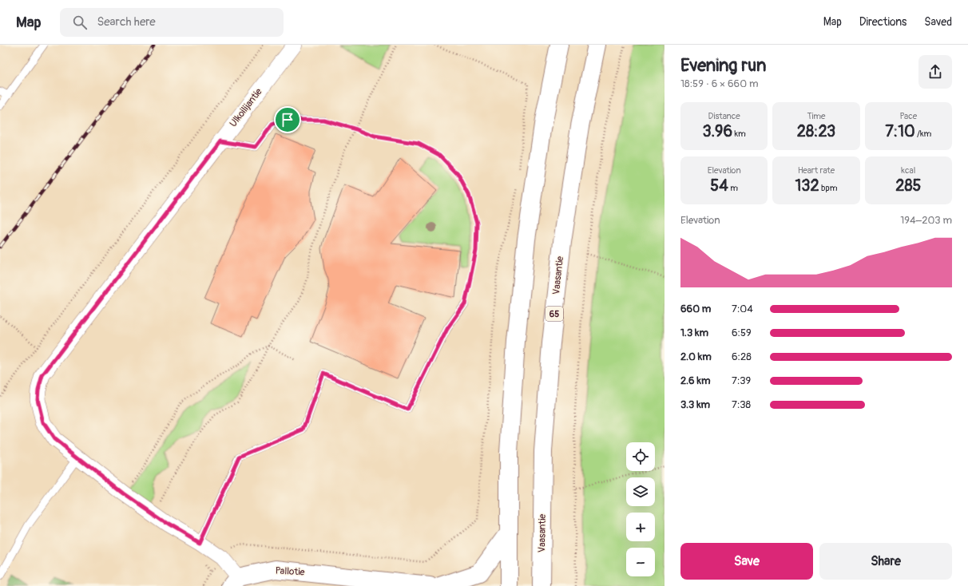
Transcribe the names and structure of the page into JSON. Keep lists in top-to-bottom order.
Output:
{
  "streets": {
    "main road": ["Vaasantie", "65", "Pallotie"],
    "street": ["Ulkoilijantie"]
  },
  "crossings": [
    ["Ulkoilijantie", "Pallotie"]
  ],
  "page": {
    "header": "Map",
    "search": "Search here",
    "nav": ["Map", "Directions", "Saved"],
    "heading": ["Evening run", "18:59 · 6 × 660 m"],
    "stats": [
      ["Distance", "3.96 km"],
      ["Time", "28:23"],
      ["Pace", "7:10 /km"],
      ["Elevation", "54 m"],
      ["Heart rate", "132 bpm"],
      ["kcal", "285"]
    ],
    "chart": ["Elevation", "194–203 m"],
    "list": [
      {
        "name": "660 m",
        "note": "7:04"
      },
      {
        "name": "1.3 km",
        "note": "6:59"
      },
      {
        "name": "2.0 km",
        "note": "6:28"
      },
      {
        "name": "2.6 km",
        "note": "7:39"
      },
      {
        "name": "3.3 km",
        "note": "7:38"
      }
    ],
    "map_buttons": ["+", "−"],
    "buttons": ["Save", "Share"]
  }
}
